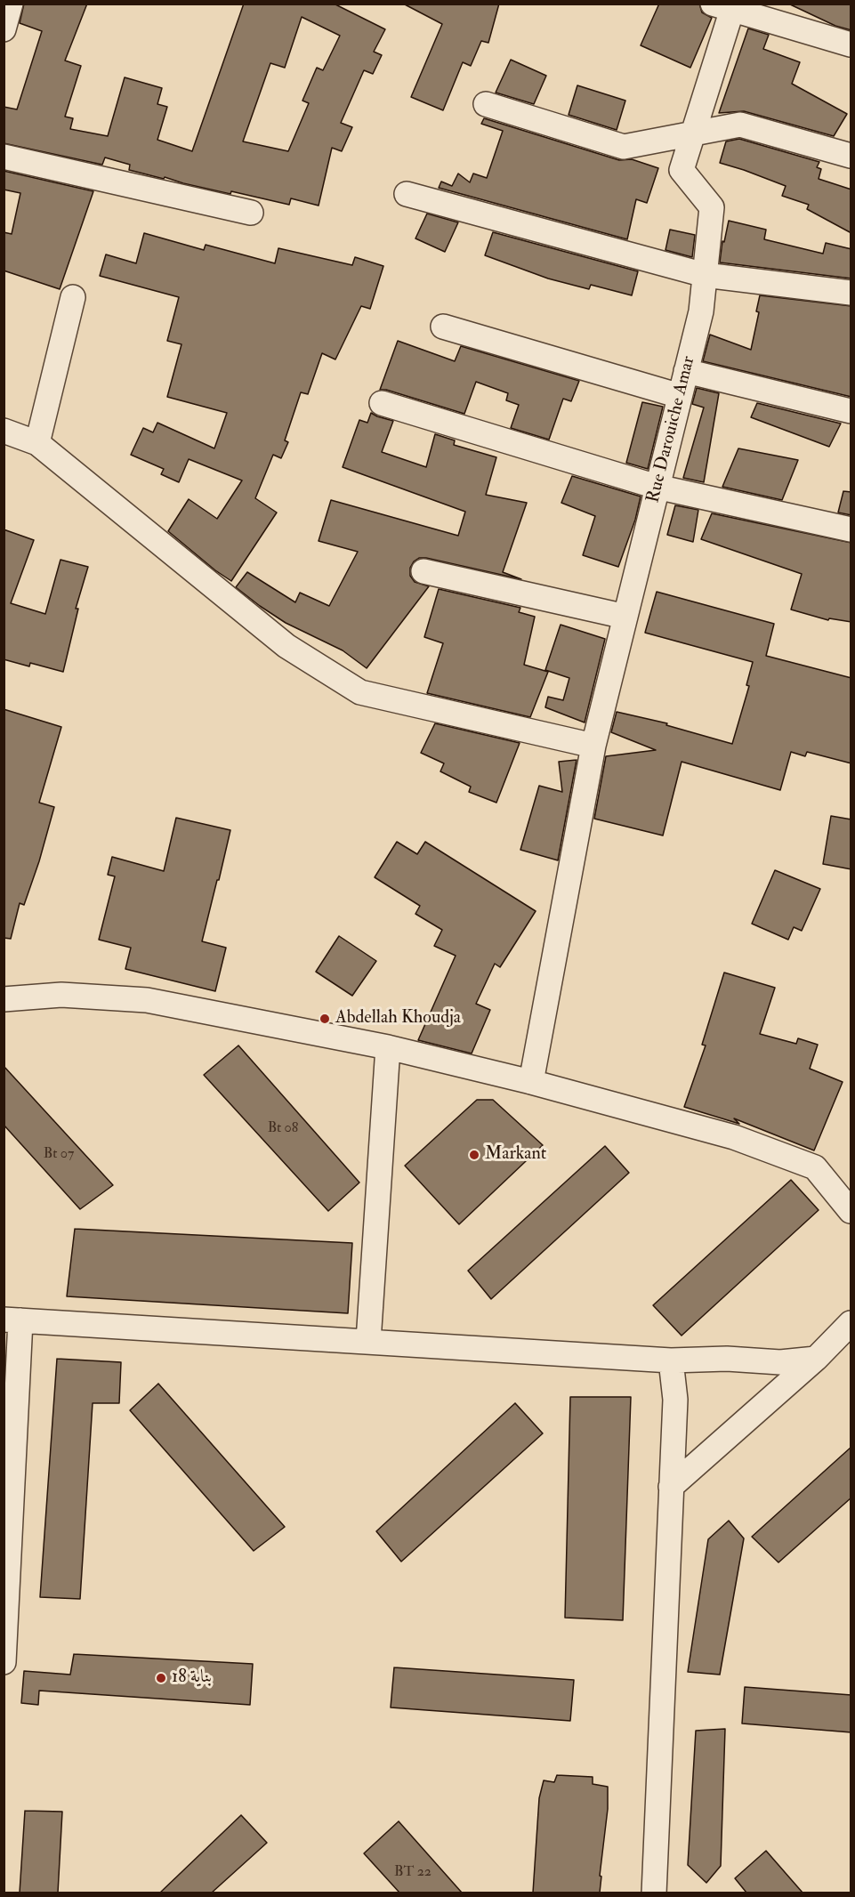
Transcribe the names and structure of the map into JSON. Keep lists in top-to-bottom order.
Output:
{
  "streets": {
    "street": ["Rue Darouiche Amar"]
  },
  "places": ["Abdellah Khoudja", "Markant", "بناية 18"],
  "house_numbers": ["Bt 08", "Bt 07", "BT 22"]
}
